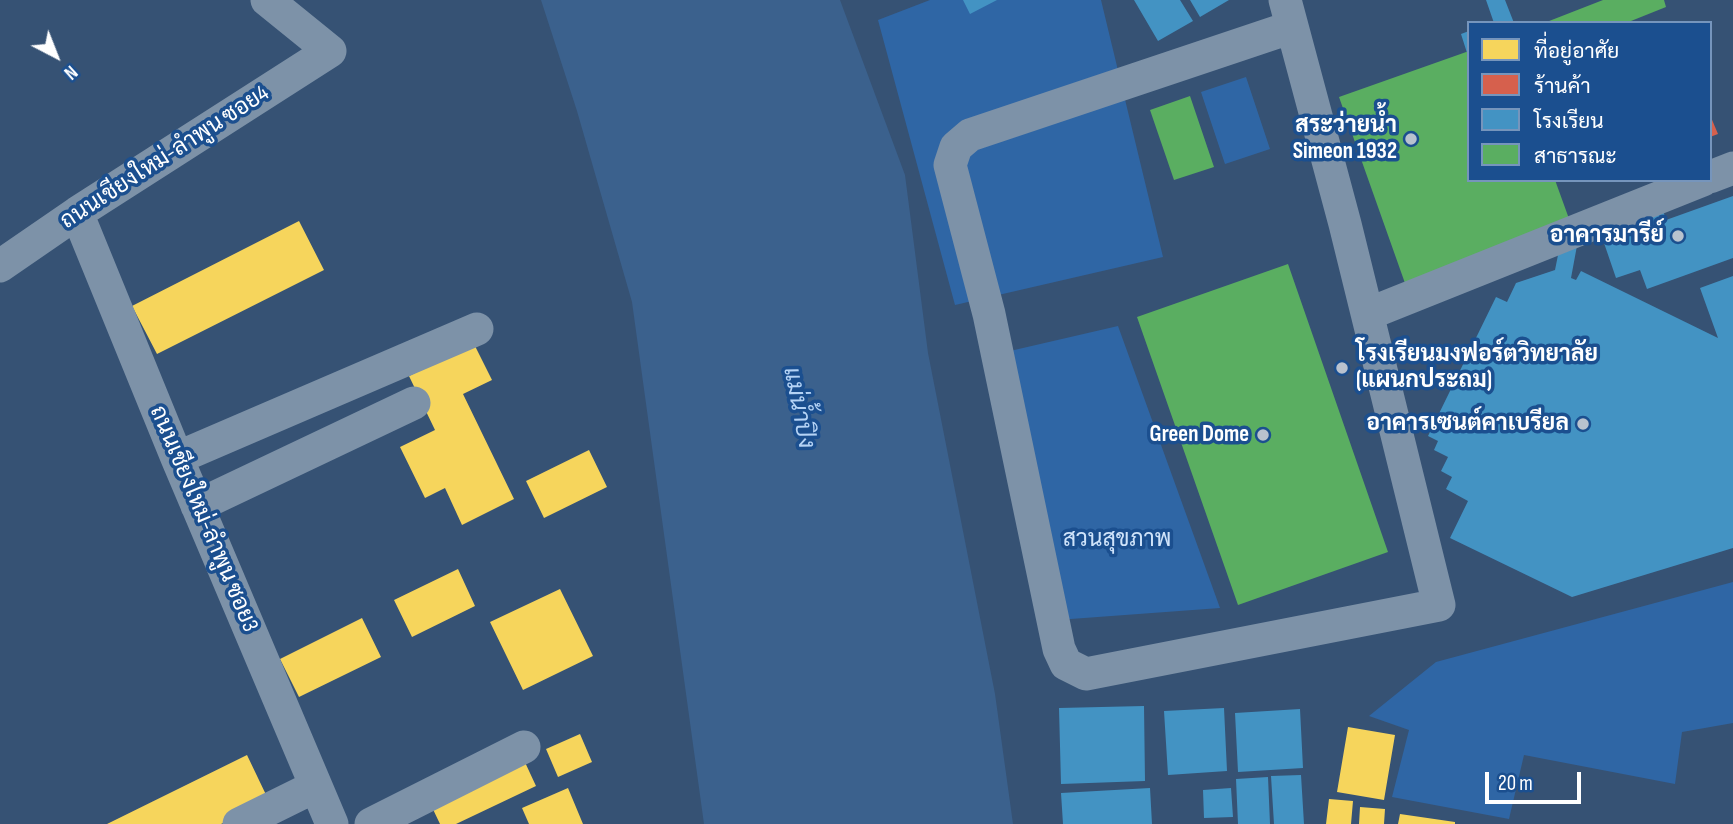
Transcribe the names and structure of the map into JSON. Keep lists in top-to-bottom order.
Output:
{
  "streets": {
    "street": ["ถนนเชียงใหม่-ลำพูน ซอย4", "ถนนเชียงใหม่-ลำพูน ซอย3"]
  },
  "crossings": [
    ["ถนนเชียงใหม่-ลำพูน ซอย4", "ถนนเชียงใหม่-ลำพูน ซอย3"]
  ],
  "water": ["แม่น้ำปิง"],
  "parks": ["สวนสุขภาพ"],
  "places": [
    "สระว่ายน้ำ Simeon 1932",
    "อาคารมารีย์",
    "โรงเรียนมงฟอร์ตวิทยาลัย (แผนกประถม)",
    "อาคารเซนต์คาเบรียล",
    "Green Dome"
  ],
  "legend": [
    "ที่อยู่อาศัย",
    "ร้านค้า",
    "โรงเรียน",
    "สาธารณะ"
  ],
  "scale_bar": "20 m",
  "north": "bottom right"
}
